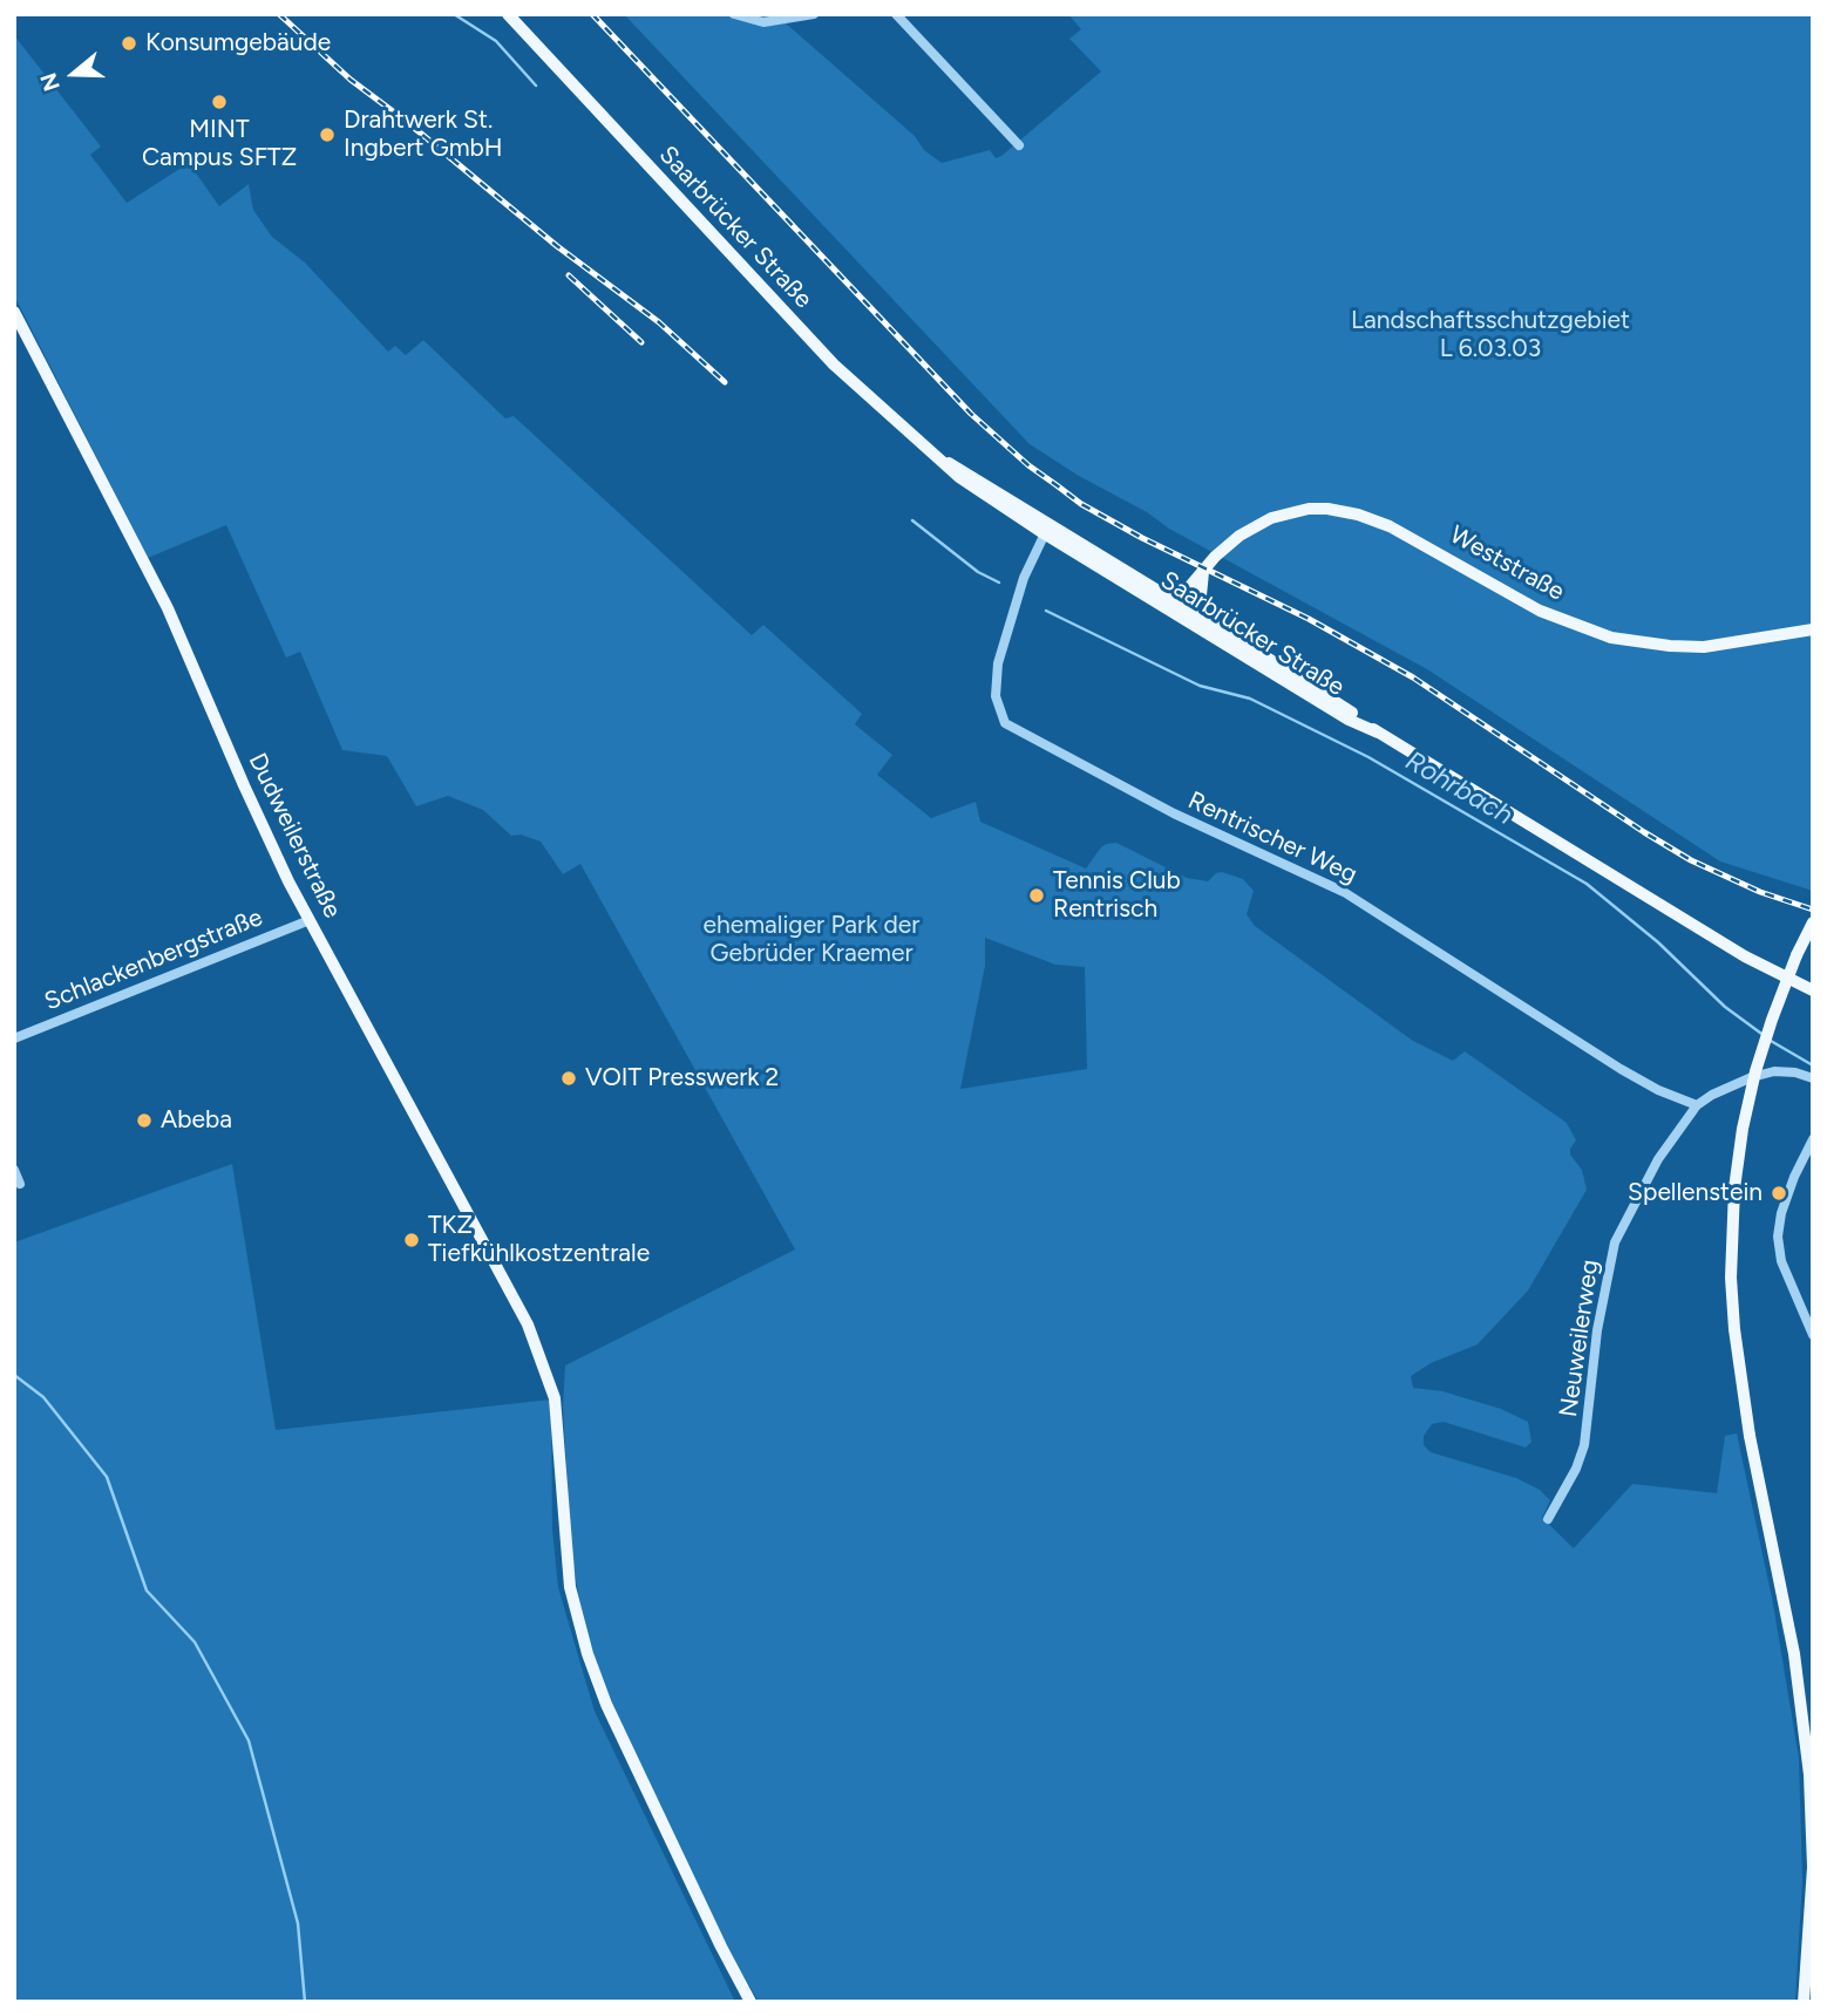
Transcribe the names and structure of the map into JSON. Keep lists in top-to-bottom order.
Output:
{
  "streets": {
    "main road": ["Saarbrücker Straße", "Weststraße", "Dudweilerstraße"],
    "street": ["Rentrischer Weg", "Schlackenbergstraße", "Neuweilerweg"]
  },
  "crossings": [
    ["Saarbrücker Straße", "Weststraße"],
    ["Saarbrücker Straße", "Rentrischer Weg"],
    ["Dudweilerstraße", "Schlackenbergstraße"],
    ["Rentrischer Weg", "Neuweilerweg"]
  ],
  "water": ["Rohrbach"],
  "parks": ["Landschaftsschutzgebiet L 6.03.03", "ehemaliger Park der Gebrüder Kraemer"],
  "places": [
    "Konsumgebäude",
    "MINT Campus SFTZ",
    "Drahtwerk St. Ingbert GmbH",
    "Tennis Club Rentrisch",
    "VOIT Presswerk 2",
    "Abeba",
    "Spellenstein",
    "TKZ Tiefkühlkostzentrale"
  ],
  "north": "left"
}
